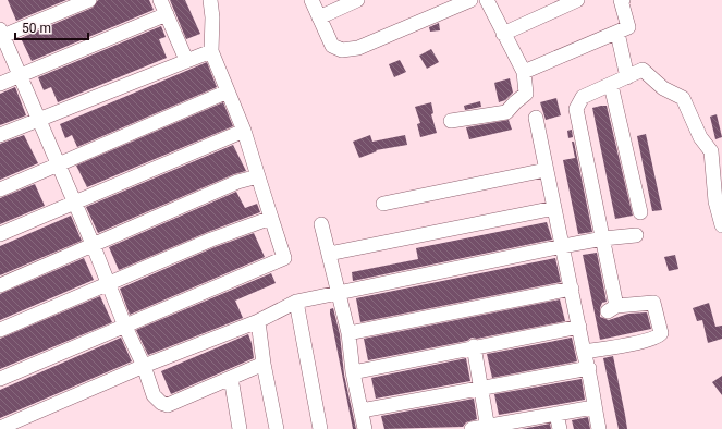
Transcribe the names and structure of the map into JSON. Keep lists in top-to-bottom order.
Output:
{
  "scale_bar": "50 m"
}
